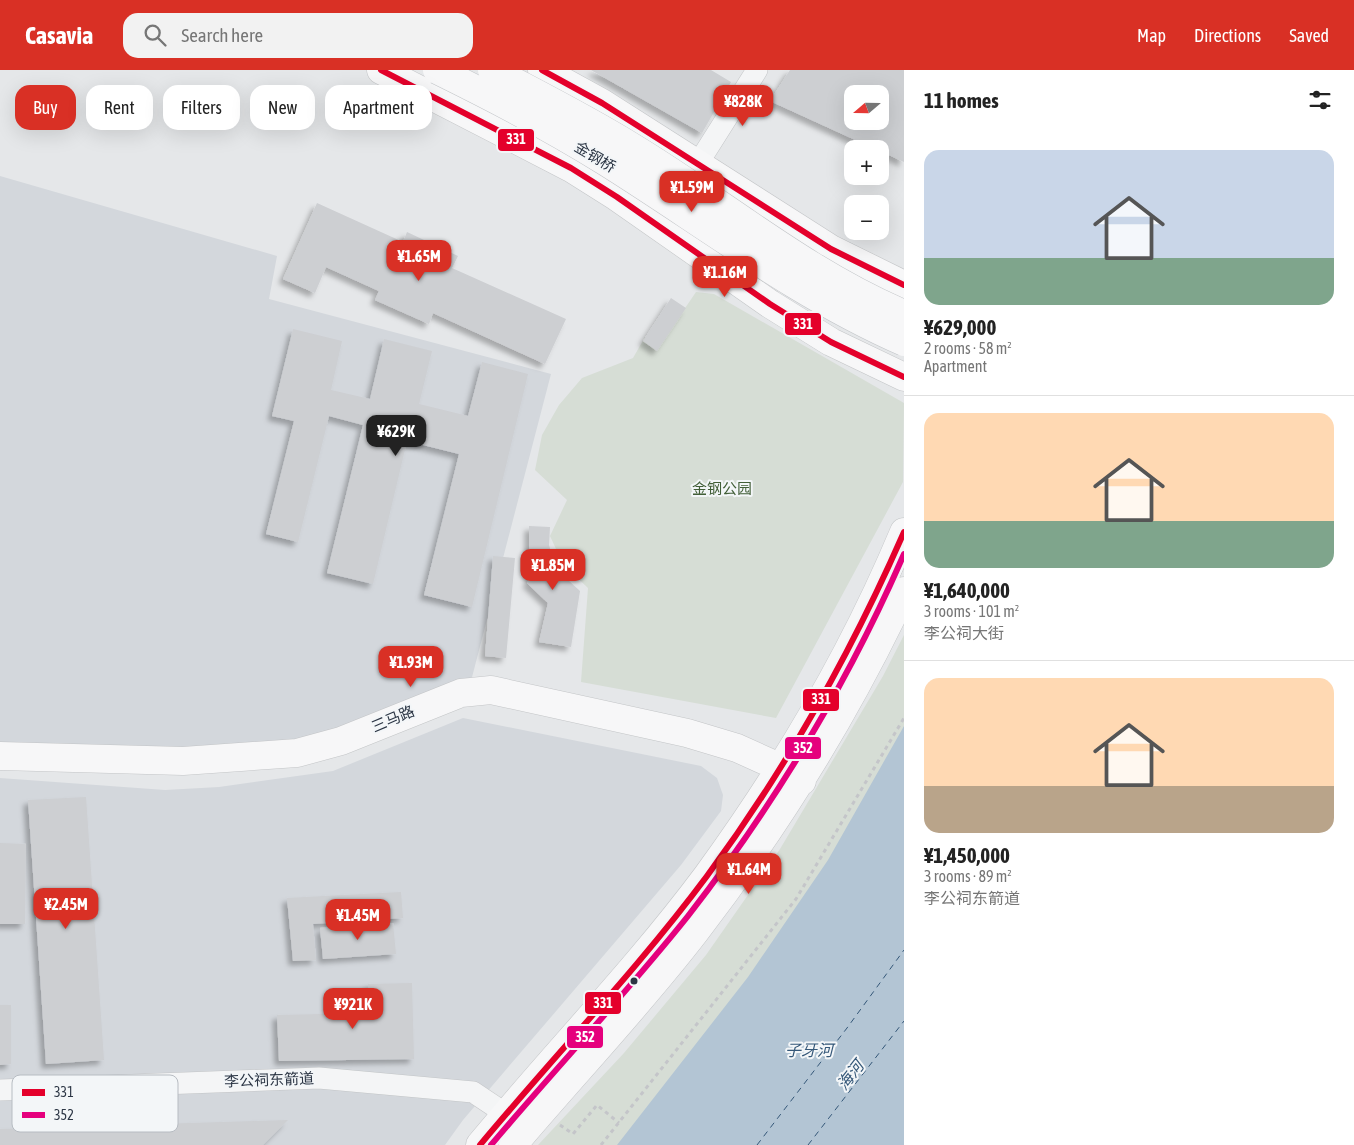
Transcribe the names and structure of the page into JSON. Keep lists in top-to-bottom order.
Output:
{
  "streets": {
    "main road": ["金钢桥", "三马路"],
    "street": ["李公祠东箭道"]
  },
  "water": ["子牙河", "海河"],
  "parks": ["金钢公园"],
  "lines": ["transit line 331", "transit line 352"],
  "legend": ["331", "352"],
  "north": "left",
  "page": {
    "header": "Casavia",
    "search": "Search here",
    "nav": ["Map", "Directions", "Saved"],
    "heading": "11 homes",
    "map_buttons": ["+", "−"],
    "price": [
      "¥828K",
      "¥1.59M",
      "¥1.65M",
      "¥1.16M",
      "¥629K",
      "¥1.85M",
      "¥1.93M",
      "¥1.64M",
      "¥2.45M",
      "¥1.45M",
      "¥921K"
    ],
    "chip": [
      "Buy",
      "Rent",
      "Filters",
      "New",
      "Apartment"
    ],
    "list": [
      {
        "name": "¥629,000",
        "note": "2 rooms · 58 m² · Apartment"
      },
      {
        "name": "¥1,640,000",
        "note": "3 rooms · 101 m² · 李公祠大街"
      },
      {
        "name": "¥1,450,000",
        "note": "3 rooms · 89 m² · 李公祠东箭道"
      }
    ]
  }
}
